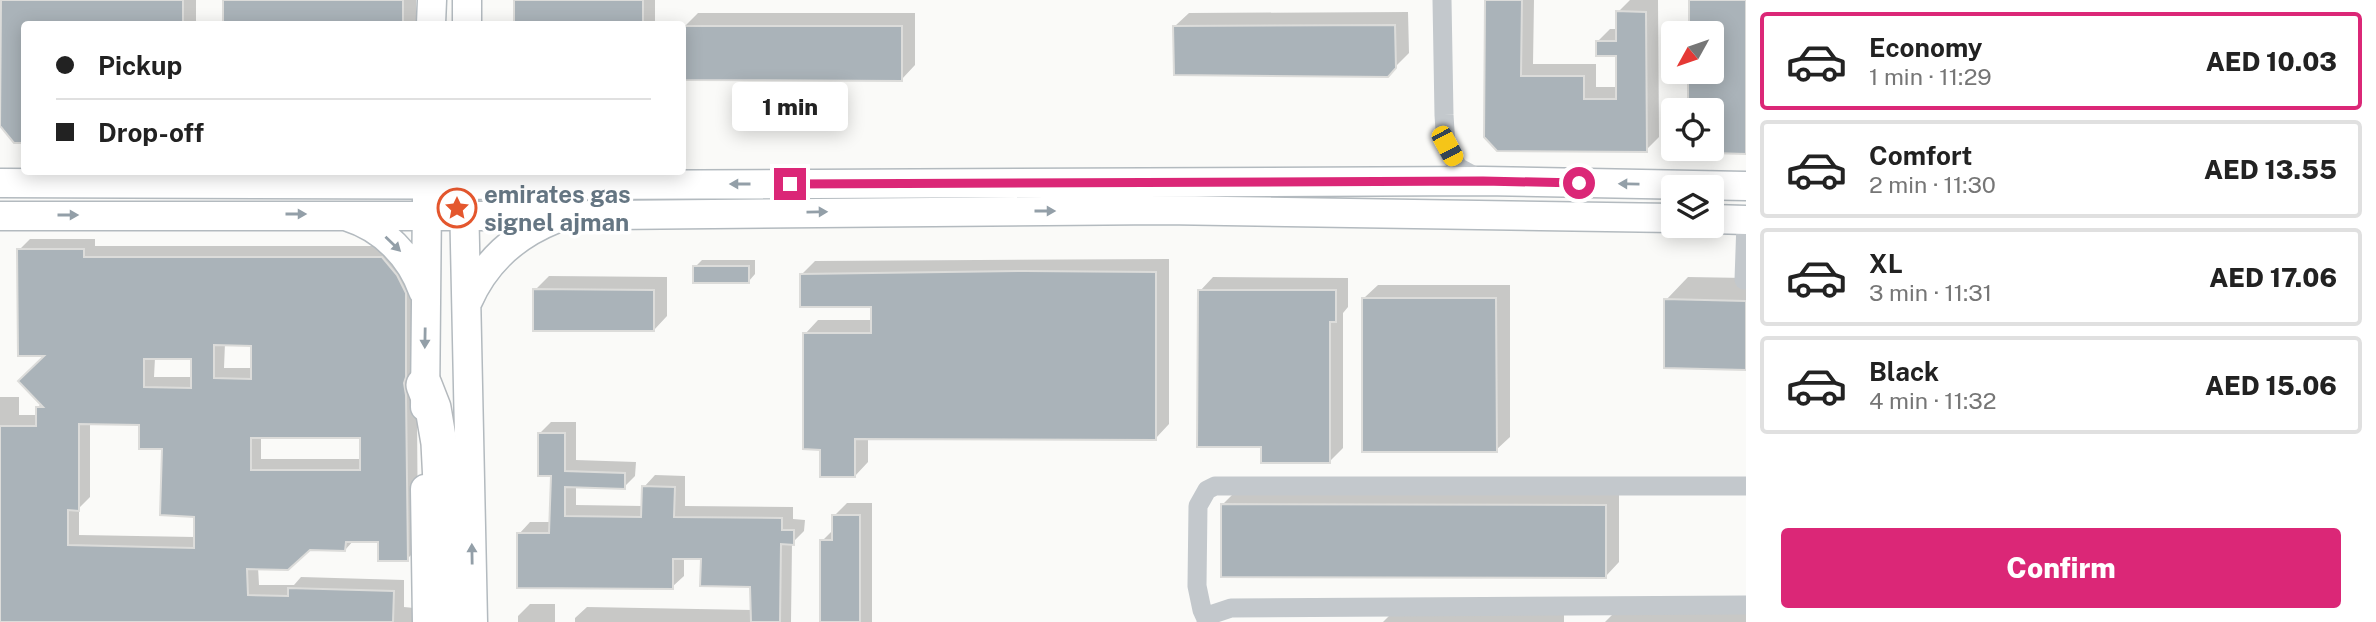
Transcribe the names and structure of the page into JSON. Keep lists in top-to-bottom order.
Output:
{
  "places": {
    "place": ["emirates gas signel ajman"]
  },
  "north": "bottom left",
  "page": {
    "list": [
      {
        "name": "Economy",
        "note": "1 min · 11:29",
        "value": "AED 10.03"
      },
      {
        "name": "Comfort",
        "note": "2 min · 11:30",
        "value": "AED 13.55"
      },
      {
        "name": "XL",
        "note": "3 min · 11:31",
        "value": "AED 17.06"
      },
      {
        "name": "Black",
        "note": "4 min · 11:32",
        "value": "AED 15.06"
      }
    ],
    "banner": ["Pickup", "Drop-off"],
    "bubble": "1 min",
    "buttons": "Confirm"
  }
}
